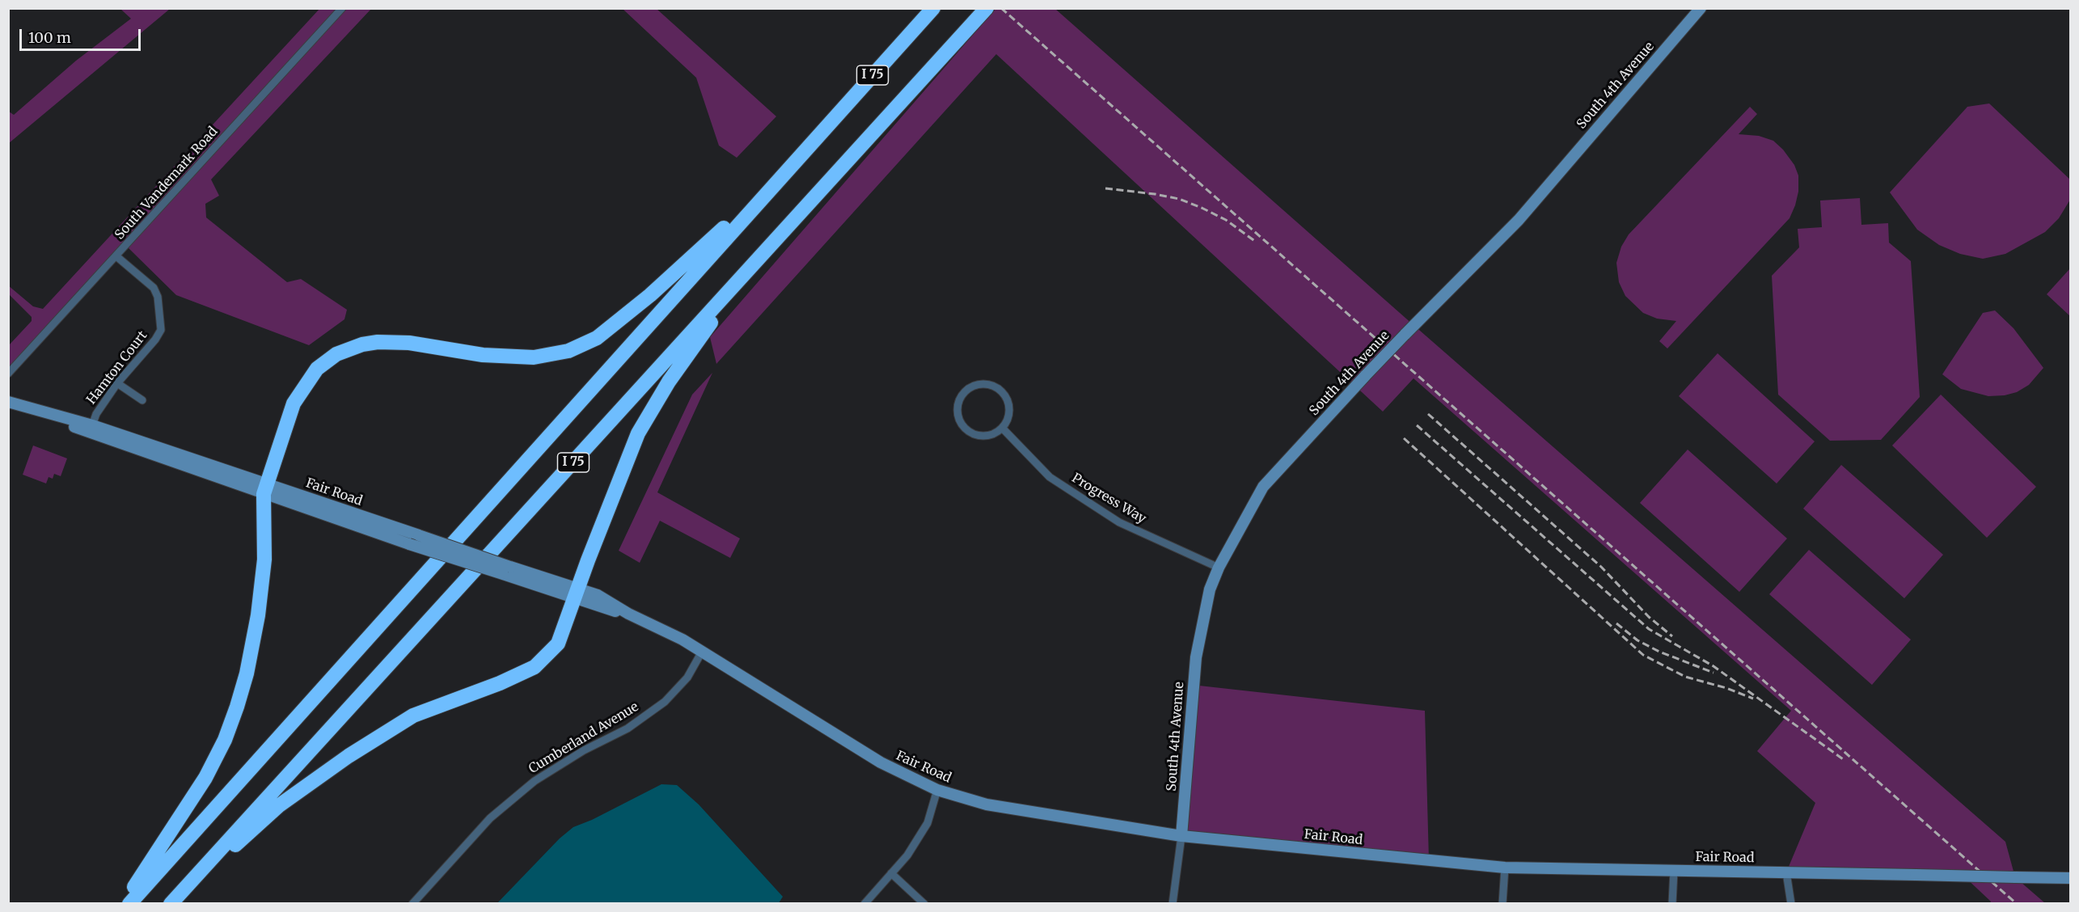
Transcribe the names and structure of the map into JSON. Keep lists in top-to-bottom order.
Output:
{
  "streets": {
    "highway": ["I 75"],
    "main road": ["South 4th Avenue", "Fair Road"],
    "street": [
      "South Vandemark Road",
      "Hamton Court",
      "Progress Way",
      "Cumberland Avenue"
    ]
  },
  "crossings": [
    ["South 4th Avenue", "Fair Road"],
    ["South 4th Avenue", "Progress Way"],
    ["South Vandemark Road", "Hamton Court"],
    ["Hamton Court", "Fair Road"],
    ["Fair Road", "Cumberland Avenue"]
  ],
  "scale_bar": "100 m"
}
